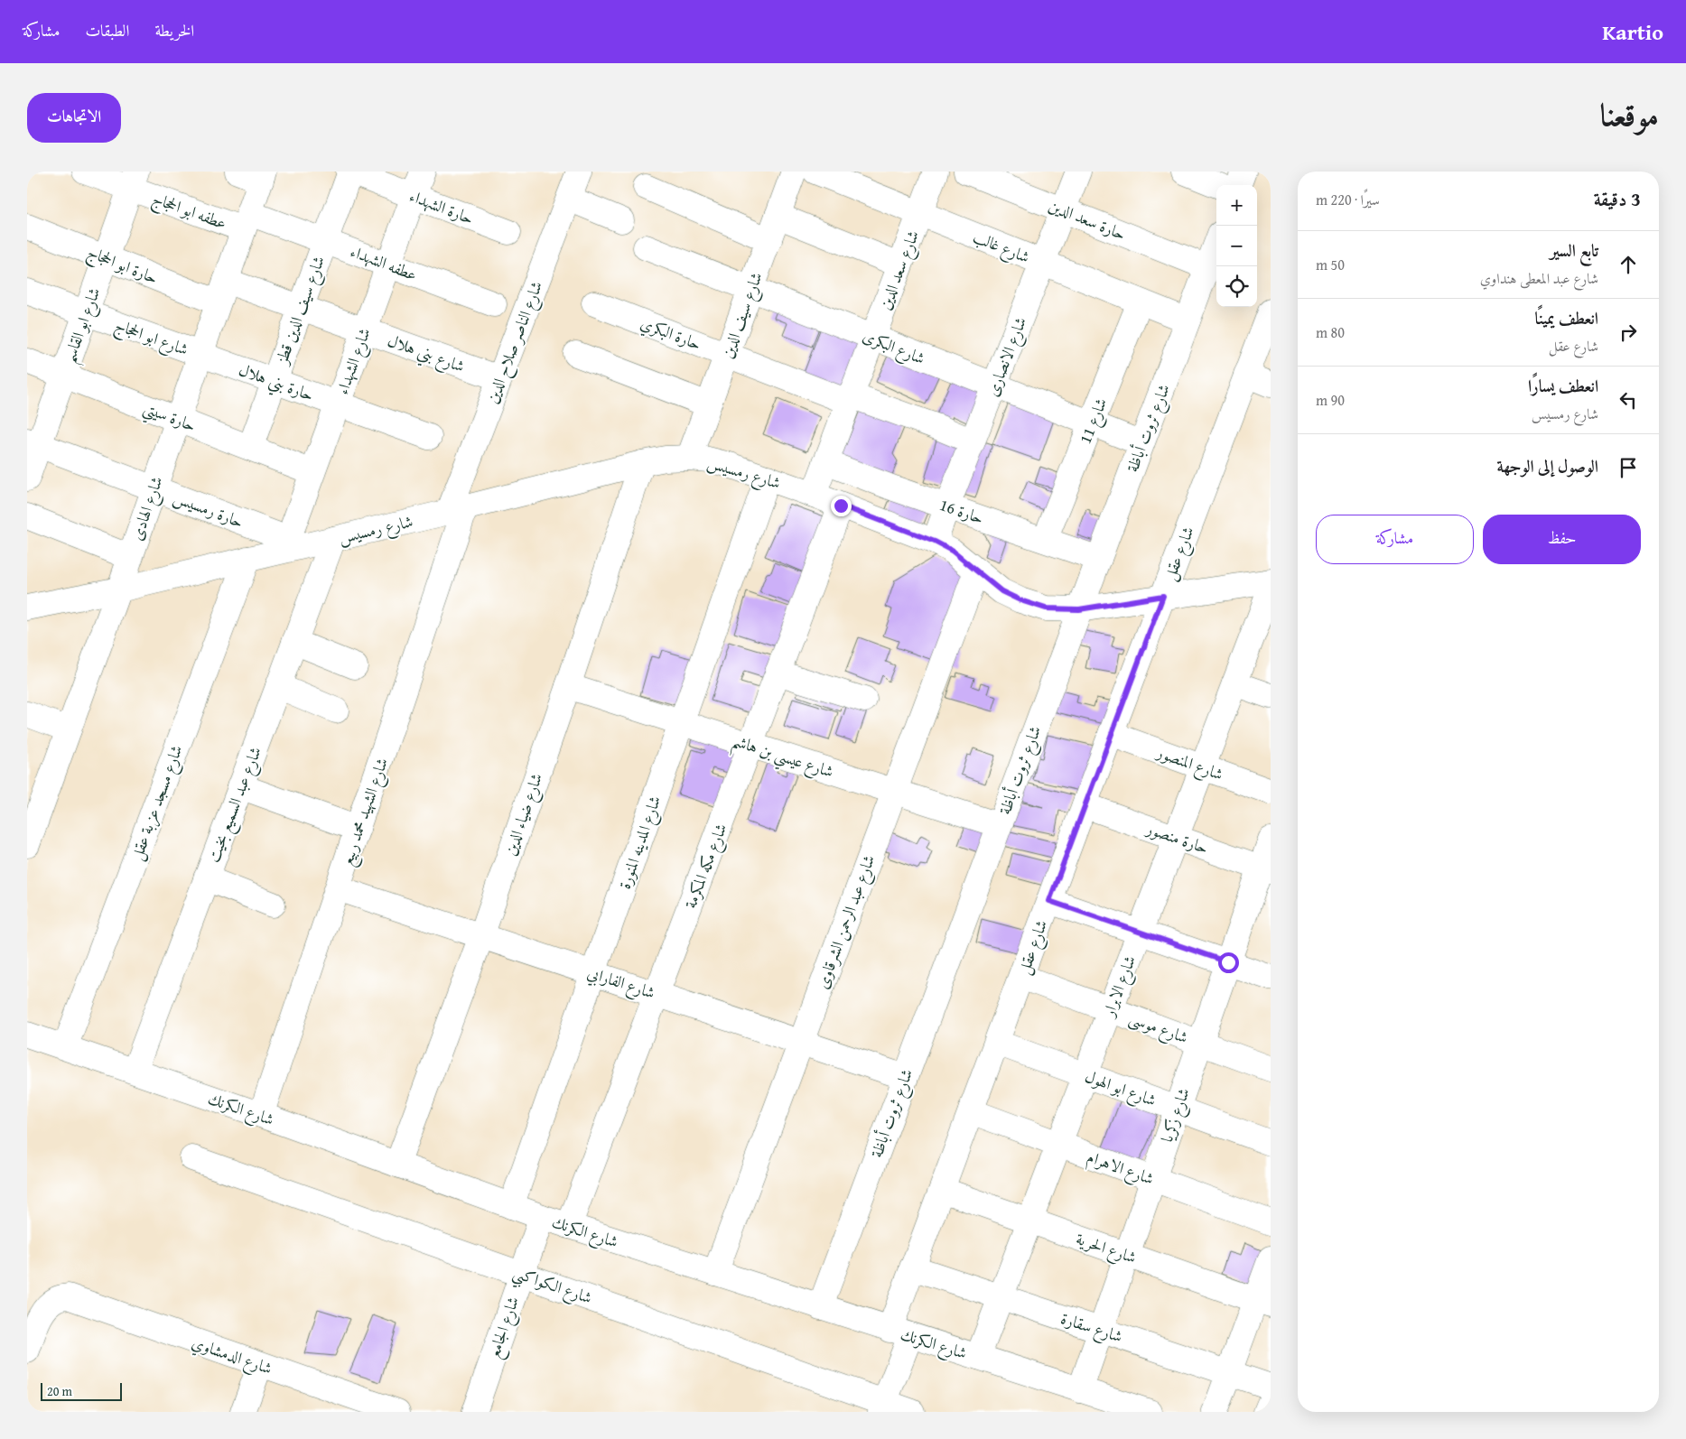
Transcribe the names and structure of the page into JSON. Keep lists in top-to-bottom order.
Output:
{
  "streets": {
    "street": [
      "حارة الشهداء",
      "عطفه ابو الحجاج",
      "حارة سعد الدين",
      "شارع غالب",
      "عطفه الشهداء",
      "حارة ابو الحجاج",
      "شارع سعد الدين",
      "شارع سيف الدين قطز",
      "شارع سيف الدين",
      "شارع ابو القاسم",
      "حارة البكري",
      "شارع ابو الحجاج",
      "شارع الناصر صلاح الدين",
      "شارع البكرى",
      "شارع بني هلال",
      "شارع الانصارى",
      "شارع الشهداء",
      "حارة بني هلال",
      "حارة سيتي",
      "شارع 11",
      "شارع ثروت أباظة",
      "شارع رمسيس",
      "شارع الهادى",
      "حارة رمسيس",
      "حارة 16",
      "شارع عقل",
      "شارع عيسي بن هاشم",
      "شارع المنصور",
      "شارع مسجد عزبة عقل",
      "شارع عبد السميع بخيت",
      "شارع الشهيد محمد ربيع",
      "شارع ضياء الدين",
      "حارة منصور",
      "شارع المدينه المنورة",
      "شارع مكه المكرمة",
      "شارع عبد الرحمن الشرقاوى",
      "شارع الفارابي",
      "شارع الابرار",
      "شارع موسى",
      "شارع ابو الهول",
      "شارع الكرنك",
      "شارع زكريا",
      "شارع الاهرام",
      "شارع الحرية",
      "شارع الكواكبي",
      "شارع الجامع",
      "شارع سقارة",
      "شارع الدمشاوي"
    ]
  },
  "crossings": [
    ["حارة الشهداء", "شارع سيف الدين قطز"],
    ["حارة الشهداء", "شارع الشهداء"],
    ["عطفه ابو الحجاج", "عطفه الشهداء"],
    ["عطفه ابو الحجاج", "شارع ابو القاسم"],
    ["عطفه ابو الحجاج", "شارع الهادى"],
    ["حارة سعد الدين", "شارع الانصارى"],
    ["حارة سعد الدين", "شارع ثروت أباظة"],
    ["شارع غالب", "شارع سعد الدين"],
    ["شارع غالب", "شارع الانصارى"],
    ["شارع غالب", "شارع 11"],
    ["شارع غالب", "شارع ثروت أباظة"],
    ["عطفه الشهداء", "شارع سيف الدين قطز"],
    ["عطفه الشهداء", "شارع الشهداء"],
    ["عطفه الشهداء", "شارع الهادى"],
    ["حارة ابو الحجاج", "شارع ابو القاسم"],
    ["حارة ابو الحجاج", "شارع بني هلال"],
    ["حارة ابو الحجاج", "شارع الهادى"],
    ["شارع سعد الدين", "حارة البكري"],
    ["شارع سعد الدين", "شارع البكرى"],
    ["شارع سعد الدين", "شارع رمسيس"],
    ["شارع سعد الدين", "حارة 16"],
    ["شارع سيف الدين قطز", "شارع بني هلال"],
    ["شارع سيف الدين قطز", "حارة بني هلال"],
    ["شارع سيف الدين قطز", "حارة سيتي"],
    ["شارع سيف الدين", "حارة البكري"],
    ["شارع سيف الدين", "شارع البكرى"],
    ["شارع سيف الدين", "شارع رمسيس"],
    ["شارع ابو القاسم", "شارع ابو الحجاج"],
    ["شارع ابو القاسم", "حارة سيتي"],
    ["شارع ابو القاسم", "حارة رمسيس"],
    ["حارة البكري", "شارع الانصارى"],
    ["شارع ابو الحجاج", "حارة بني هلال"],
    ["شارع ابو الحجاج", "شارع الهادى"],
    ["شارع الناصر صلاح الدين", "شارع بني هلال"],
    ["شارع الناصر صلاح الدين", "شارع رمسيس"],
    ["شارع الناصر صلاح الدين", "شارع الشهيد محمد ربيع"],
    ["شارع البكرى", "شارع الانصارى"],
    ["شارع البكرى", "شارع 11"],
    ["شارع البكرى", "شارع ثروت أباظة"],
    ["شارع بني هلال", "شارع الشهداء"],
    ["شارع بني هلال", "شارع الهادى"],
    ["شارع الانصارى", "شارع رمسيس"],
    ["شارع الانصارى", "حارة 16"],
    ["شارع الشهداء", "حارة بني هلال"],
    ["شارع الشهداء", "حارة سيتي"],
    ["شارع الشهداء", "شارع رمسيس"],
    ["شارع الشهداء", "حارة رمسيس"],
    ["حارة بني هلال", "شارع الهادى"],
    ["حارة سيتي", "شارع الهادى"],
    ["شارع 11", "حارة 16"],
    ["شارع ثروت أباظة", "شارع رمسيس"],
    ["شارع ثروت أباظة", "حارة 16"],
    ["شارع ثروت أباظة", "شارع عيسي بن هاشم"],
    ["شارع ثروت أباظة", "شارع الفارابي"],
    ["شارع ثروت أباظة", "شارع الكرنك"],
    ["شارع رمسيس", "شارع الهادى"],
    ["شارع رمسيس", "حارة رمسيس"],
    ["شارع رمسيس", "شارع عقل"],
    ["شارع رمسيس", "شارع مسجد عزبة عقل"],
    ["شارع رمسيس", "شارع عبد السميع بخيت"],
    ["شارع رمسيس", "شارع الشهيد محمد ربيع"],
    ["شارع رمسيس", "شارع ضياء الدين"],
    ["شارع رمسيس", "شارع المدينه المنورة"],
    ["شارع رمسيس", "شارع مكه المكرمة"],
    ["شارع رمسيس", "شارع عبد الرحمن الشرقاوى"],
    ["شارع الهادى", "حارة رمسيس"],
    ["شارع عقل", "شارع المنصور"],
    ["شارع عقل", "حارة منصور"],
    ["شارع عقل", "شارع موسى"],
    ["شارع عقل", "شارع ابو الهول"],
    ["شارع عقل", "شارع الكرنك"],
    ["شارع عقل", "شارع الاهرام"],
    ["شارع عقل", "شارع الحرية"],
    ["شارع عقل", "شارع الكواكبي"],
    ["شارع عقل", "شارع سقارة"],
    ["شارع عيسي بن هاشم", "شارع ضياء الدين"],
    ["شارع عيسي بن هاشم", "شارع المدينه المنورة"],
    ["شارع عيسي بن هاشم", "شارع مكه المكرمة"],
    ["شارع عيسي بن هاشم", "شارع عبد الرحمن الشرقاوى"],
    ["شارع المنصور", "شارع الابرار"],
    ["شارع مسجد عزبة عقل", "شارع الكرنك"],
    ["شارع عبد السميع بخيت", "شارع الكرنك"],
    ["شارع الشهيد محمد ربيع", "شارع الفارابي"],
    ["شارع الشهيد محمد ربيع", "شارع الكرنك"],
    ["شارع ضياء الدين", "شارع الفارابي"],
    ["شارع ضياء الدين", "شارع الكرنك"],
    ["حارة منصور", "شارع الابرار"],
    ["حارة منصور", "شارع زكريا"],
    ["شارع المدينه المنورة", "شارع الفارابي"],
    ["شارع المدينه المنورة", "شارع الكرنك"],
    ["شارع مكه المكرمة", "شارع الفارابي"],
    ["شارع مكه المكرمة", "شارع الكرنك"],
    ["شارع عبد الرحمن الشرقاوى", "شارع الفارابي"],
    ["شارع عبد الرحمن الشرقاوى", "شارع الكرنك"],
    ["شارع الابرار", "شارع موسى"],
    ["شارع الابرار", "شارع ابو الهول"],
    ["شارع الابرار", "شارع الكرنك"],
    ["شارع الابرار", "شارع الاهرام"],
    ["شارع الابرار", "شارع الحرية"],
    ["شارع الابرار", "شارع سقارة"],
    ["شارع موسى", "شارع زكريا"],
    ["شارع ابو الهول", "شارع زكريا"],
    ["شارع الكرنك", "شارع زكريا"],
    ["شارع الكرنك", "شارع الجامع"],
    ["شارع زكريا", "شارع الاهرام"],
    ["شارع زكريا", "شارع الحرية"],
    ["شارع زكريا", "شارع سقارة"],
    ["شارع الكواكبي", "شارع الجامع"]
  ],
  "scale_bar": "20 m",
  "page": {
    "header": "Kartio",
    "nav": ["الخريطة", "الطبقات", "مشاركة"],
    "title": "موقعنا",
    "buttons": [
      "الاتجاهات",
      ["حفظ", "مشاركة"]
    ],
    "heading": ["3 دقيقة", "سيرًا · 220 m"],
    "map_buttons": ["+", "−"],
    "list": [
      ["تابع السير", "شارع عبد المعطى هنداوي", "50 m"],
      ["انعطف يمينًا", "شارع عقل", "80 m"],
      ["انعطف يسارًا", "شارع رمسيس", "90 m"],
      "الوصول إلى الوجهة"
    ],
    "scale": "20 m"
  }
}
